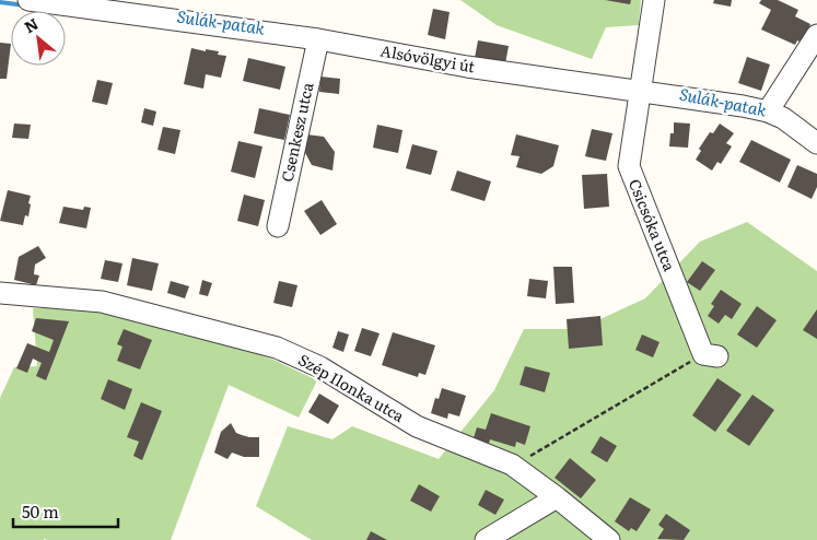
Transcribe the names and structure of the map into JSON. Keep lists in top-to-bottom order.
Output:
{
  "streets": {
    "street": [
      "Alsóvölgyi út",
      "Csenkesz utca",
      "Csicsóka utca",
      "Szép Ilonka utca"
    ]
  },
  "crossings": [
    ["Alsóvölgyi út", "Csenkesz utca"],
    ["Alsóvölgyi út", "Csicsóka utca"]
  ],
  "water": ["Sulák-patak"],
  "scale_bar": "50 m",
  "north": "top left"
}
